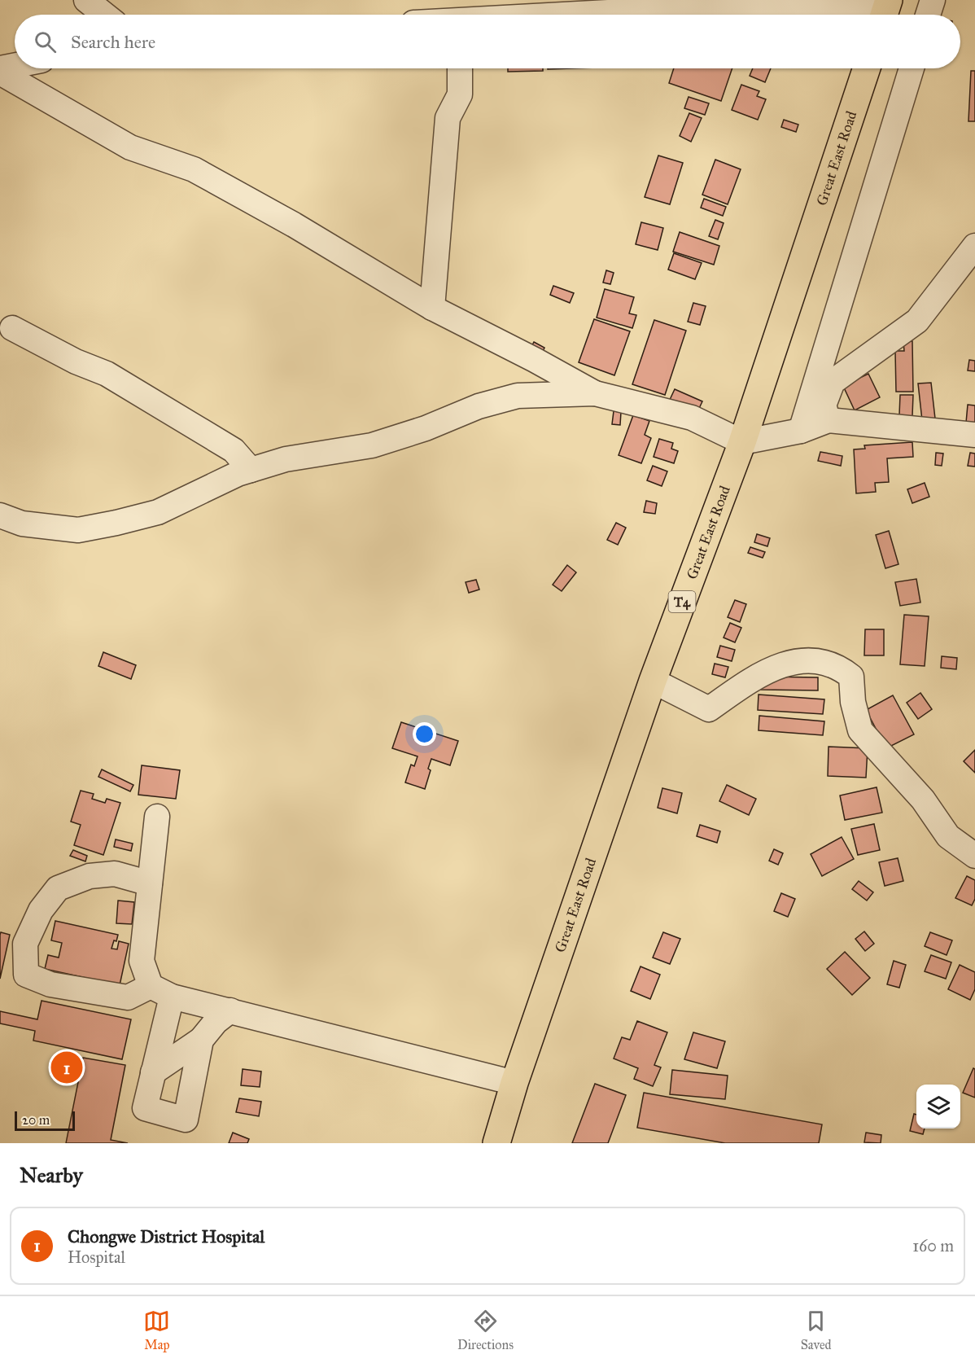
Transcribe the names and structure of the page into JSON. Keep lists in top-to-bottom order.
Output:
{
  "streets": {
    "highway": ["Great East Road", "T4"]
  },
  "scale_bar": "20 m",
  "page": {
    "search": "Search here",
    "pins": "1",
    "scale": "20 m",
    "heading": "Nearby",
    "list": [
      {
        "mark": "1",
        "name": "Chongwe District Hospital",
        "note": "Hospital",
        "value": "160 m"
      }
    ],
    "nav": ["Map", "Directions", "Saved"]
  }
}
